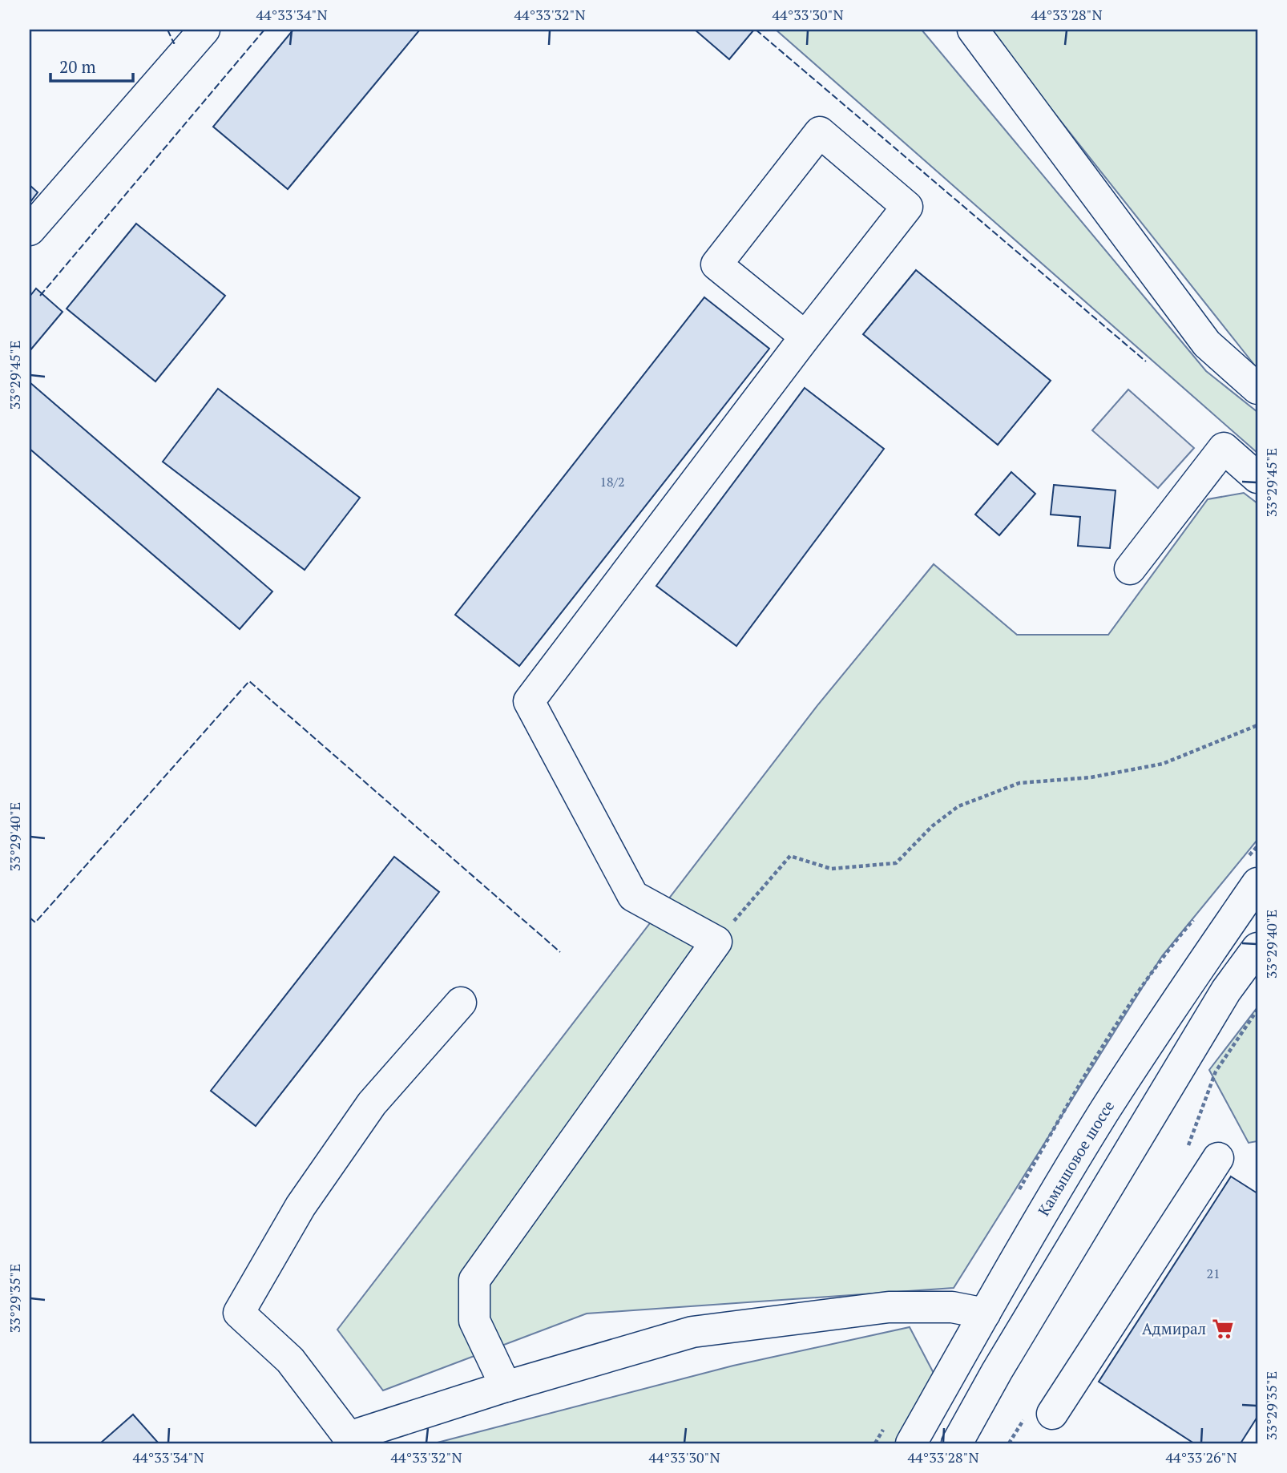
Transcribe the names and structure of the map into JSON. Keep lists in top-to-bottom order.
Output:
{
  "streets": {
    "main road": ["Камышовое шоссе"]
  },
  "places": {
    "supermarket": ["Адмирал"]
  },
  "house_numbers": ["18/2", "21"],
  "scale_bar": "20 m",
  "coordinates": [
    "44°33'34\"N",
    "44°33'32\"N",
    "44°33'30\"N",
    "44°33'28\"N",
    "33°29'45\"E",
    "33°29'40\"E",
    "33°29'35\"E",
    "44°33'26\"N"
  ]
}
